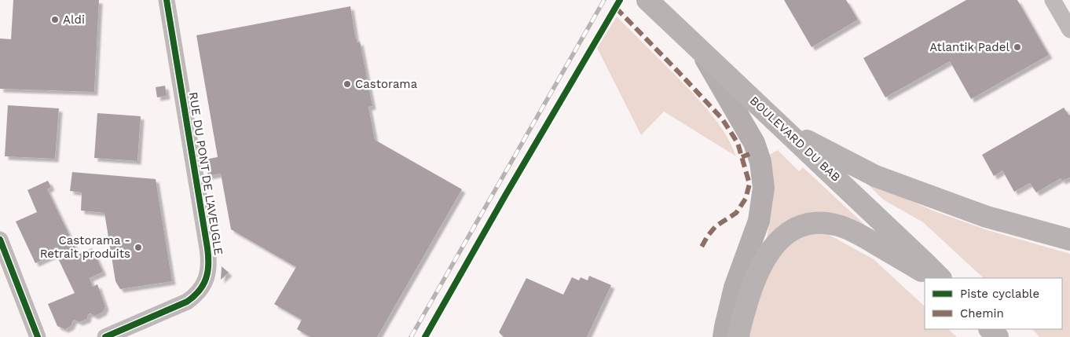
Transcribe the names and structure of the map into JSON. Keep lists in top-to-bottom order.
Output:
{
  "streets": {
    "main road": ["BOULEVARD DU BAB"],
    "street": ["RUE DU PONT DE L'AVEUGLE"]
  },
  "places": [
    "Aldi",
    "Atlantik Padel",
    "Castorama",
    "Castorama - Retrait produits"
  ],
  "legend": ["Piste cyclable", "Chemin"]
}
